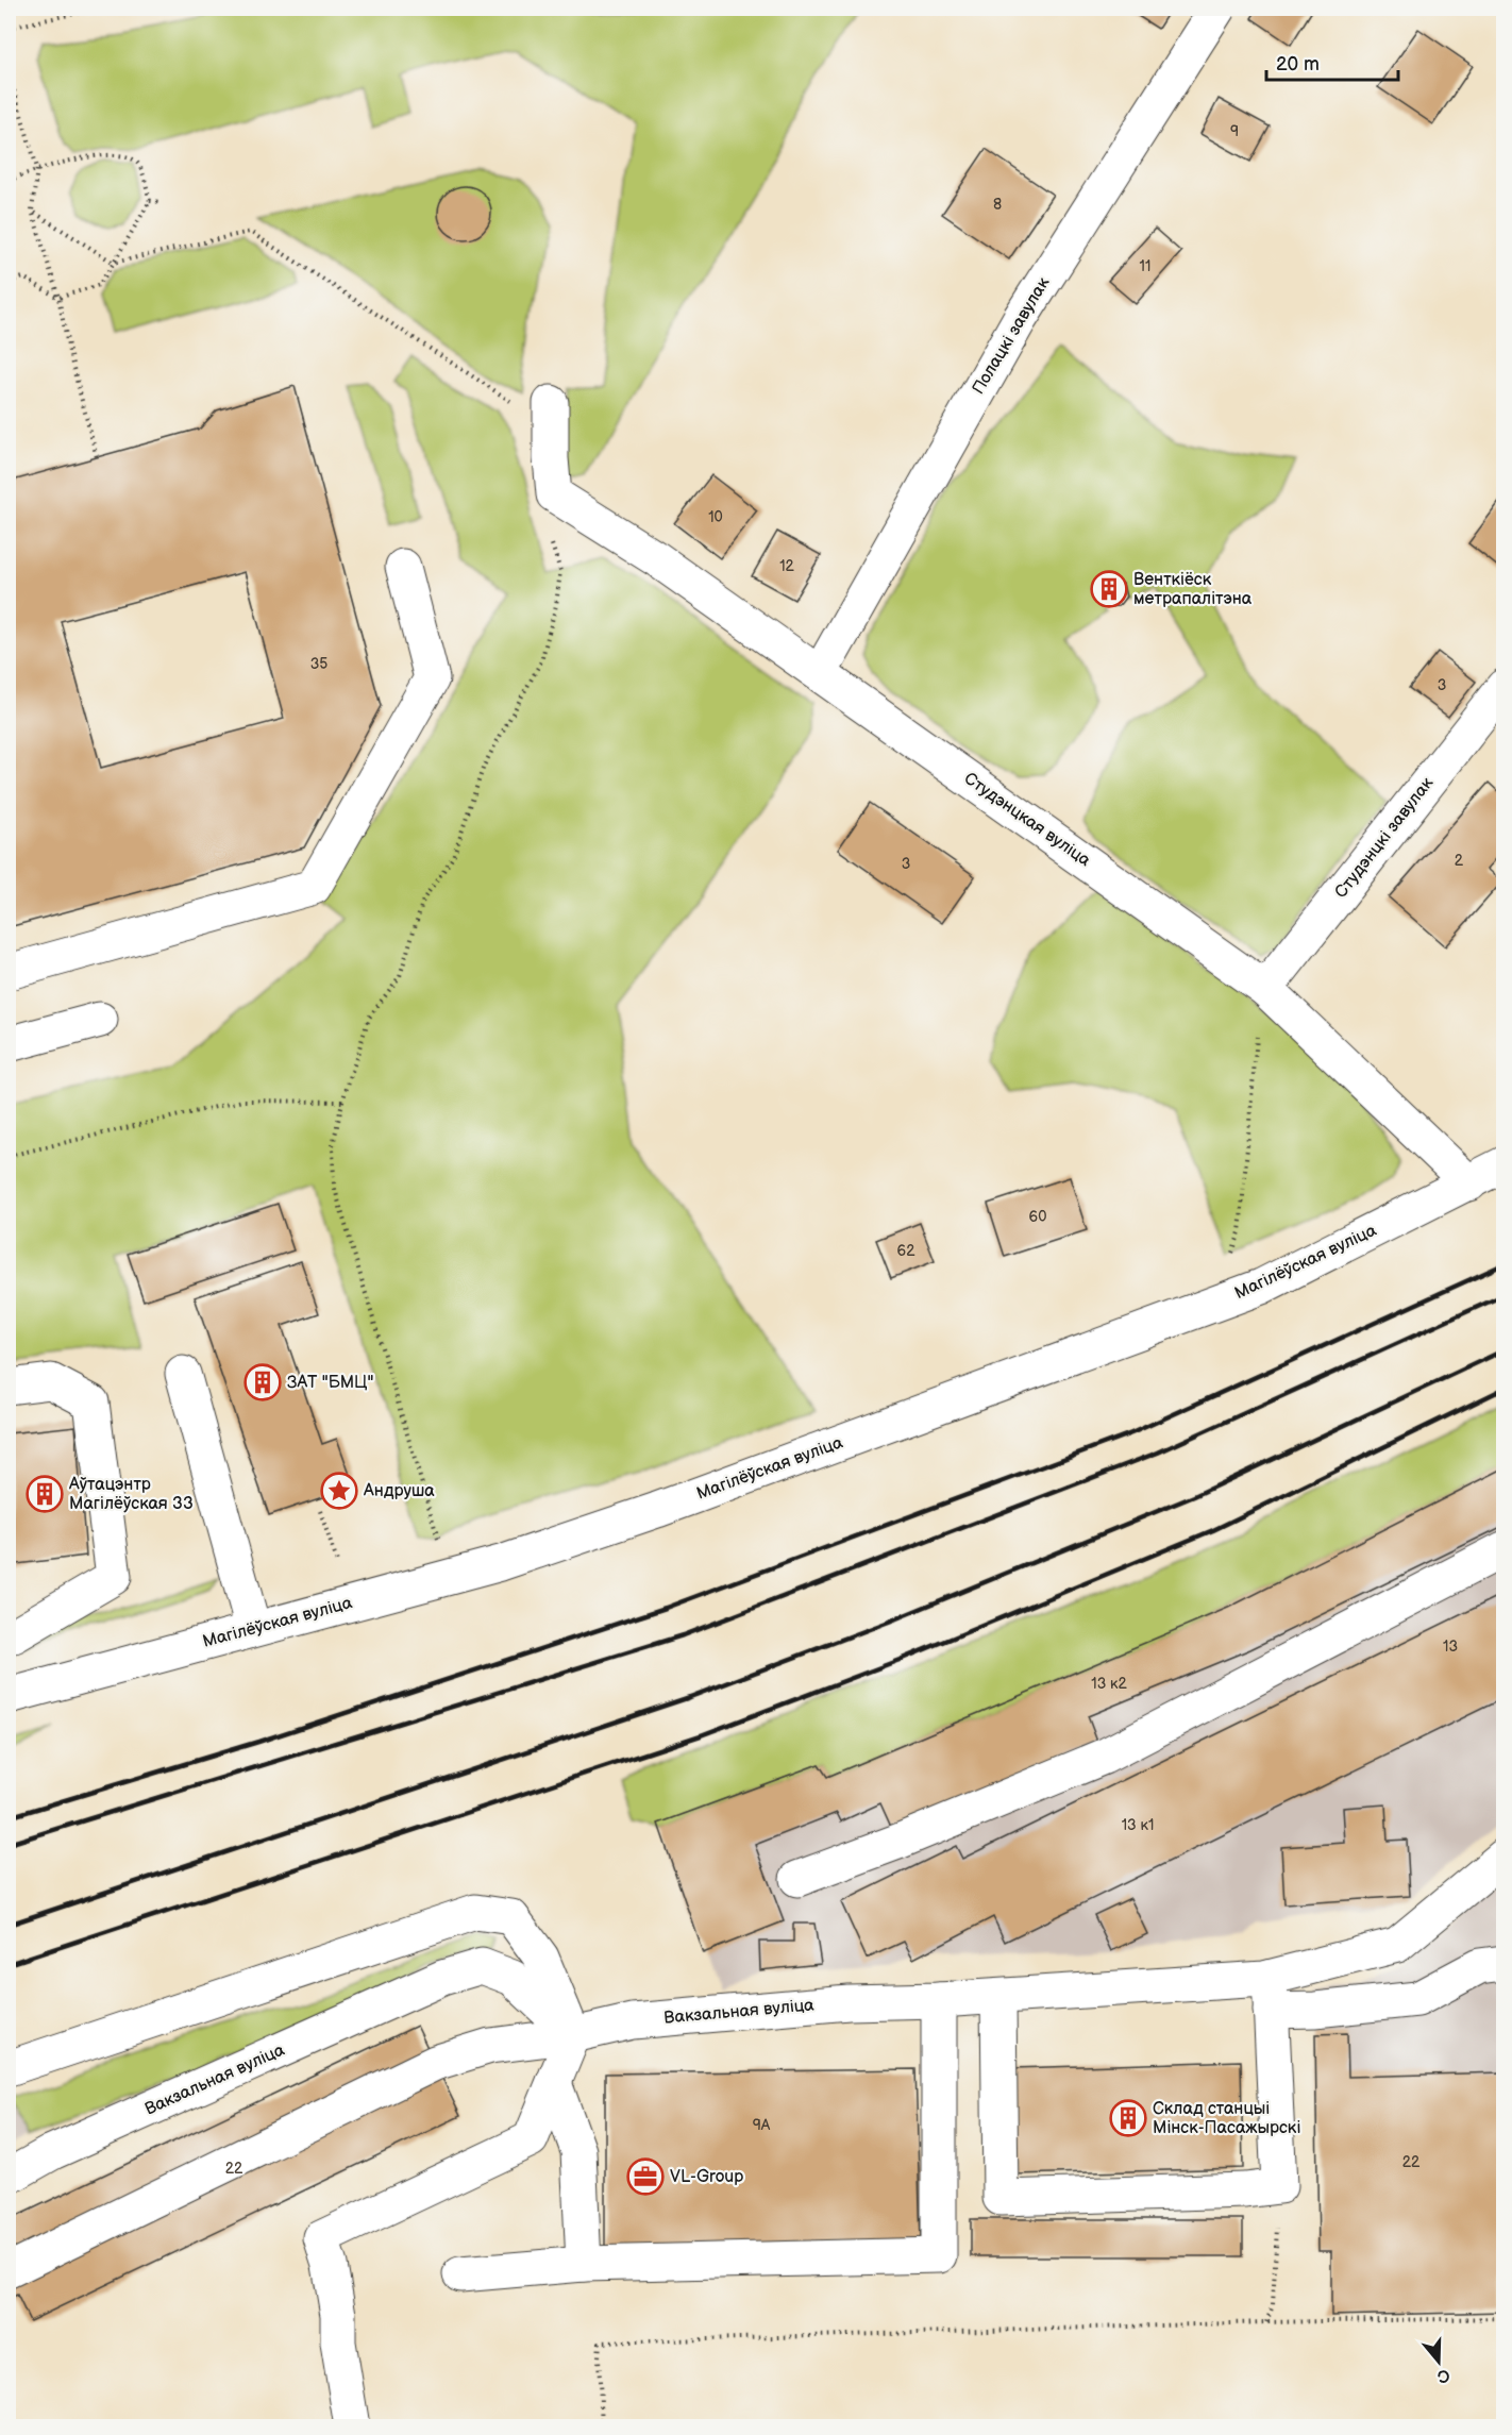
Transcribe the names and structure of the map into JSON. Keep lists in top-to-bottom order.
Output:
{
  "streets": {
    "street": [
      "Полацкі завулак",
      "Студэнцкая вуліца",
      "Студэнцкі завулак",
      "Магілёўская вуліца",
      "Вакзальная вуліца"
    ]
  },
  "crossings": [
    ["Полацкі завулак", "Студэнцкая вуліца"],
    ["Студэнцкая вуліца", "Студэнцкі завулак"],
    ["Студэнцкая вуліца", "Магілёўская вуліца"]
  ],
  "places": {
    "building": [
      "Венткіёск метрапалітэна",
      "ЗАТ \"БМЦ\"",
      "Аўтацэнтр Магілёўская 33",
      "Склад станцыі Мінск-Пасажырскі"
    ],
    "place": ["Андруша"],
    "office": ["VL-Group"]
  },
  "house_numbers": [
    "9",
    "8",
    "11",
    "10",
    "12",
    "35",
    "3",
    "2",
    "3",
    "60",
    "62",
    "13",
    "13 к2",
    "13 к1",
    "9А",
    "22",
    "22"
  ],
  "scale_bar": "20 m",
  "north": "bottom"
}
